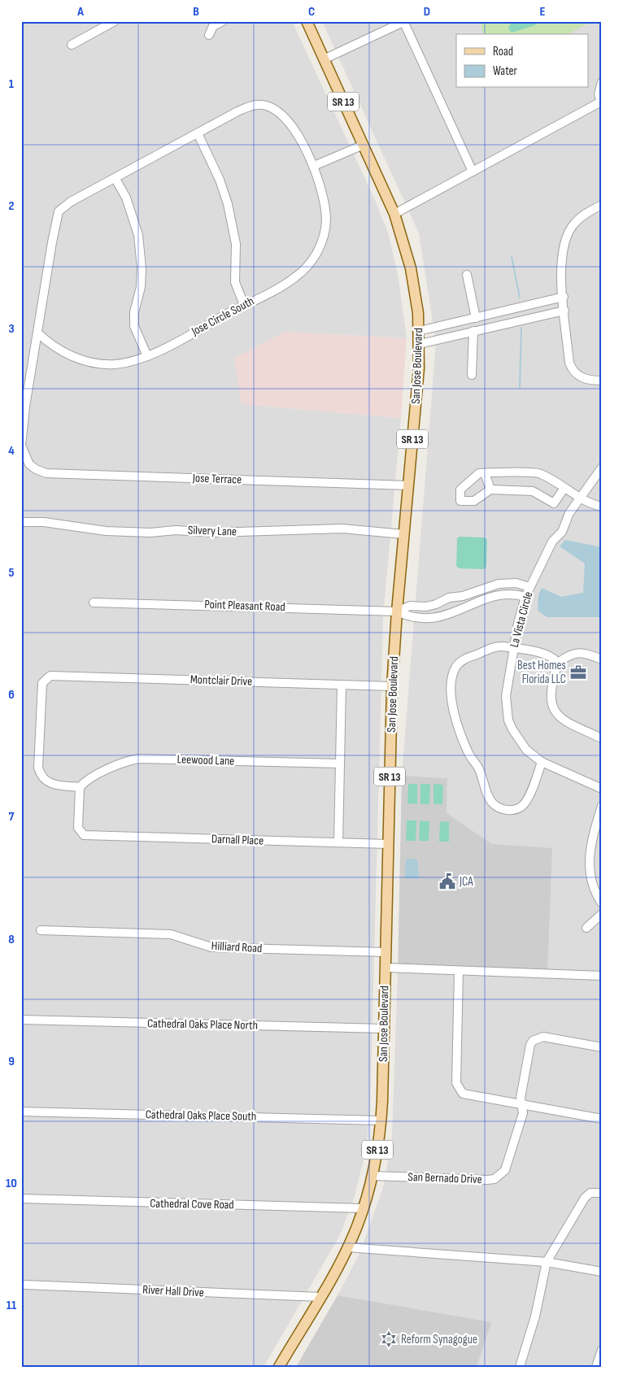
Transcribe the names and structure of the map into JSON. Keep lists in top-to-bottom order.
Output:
{
  "streets": {
    "main road": ["SR 13", "San Jose Boulevard"],
    "street": [
      "Jose Circle South",
      "Jose Terrace",
      "Silvery Lane",
      "Point Pleasant Road",
      "La Vista Circle",
      "Montclair Drive",
      "Leewood Lane",
      "Darnall Place",
      "Hilliard Road",
      "Cathedral Oaks Place North",
      "Cathedral Oaks Place South",
      "San Bernado Drive",
      "Cathedral Cove Road",
      "River Hall Drive"
    ]
  },
  "crossings": [
    ["Jose Circle South", "Jose Terrace"],
    ["San Jose Boulevard", "Jose Terrace"],
    ["San Jose Boulevard", "Silvery Lane"],
    ["San Jose Boulevard", "Point Pleasant Road"],
    ["San Jose Boulevard", "Montclair Drive"],
    ["San Jose Boulevard", "Darnall Place"],
    ["San Jose Boulevard", "Hilliard Road"],
    ["San Jose Boulevard", "Cathedral Oaks Place North"],
    ["San Jose Boulevard", "Cathedral Oaks Place South"],
    ["San Jose Boulevard", "San Bernado Drive"],
    ["San Jose Boulevard", "Cathedral Cove Road"],
    ["San Jose Boulevard", "River Hall Drive"],
    ["Point Pleasant Road", "La Vista Circle"],
    ["Montclair Drive", "Leewood Lane"],
    ["Montclair Drive", "Darnall Place"],
    ["Leewood Lane", "Darnall Place"]
  ],
  "places": {
    "office": ["Best Homes Florida LLC"],
    "public building": ["JCA"],
    "synagogue": ["Reform Synagogue"]
  },
  "legend": ["Road", "Water"],
  "grid": {
    "columns": [
      "A",
      "B",
      "C",
      "D",
      "E"
    ],
    "rows": [
      "1",
      "2",
      "3",
      "4",
      "5",
      "6",
      "7",
      "8",
      "9",
      "10",
      "11"
    ]
  }
}
